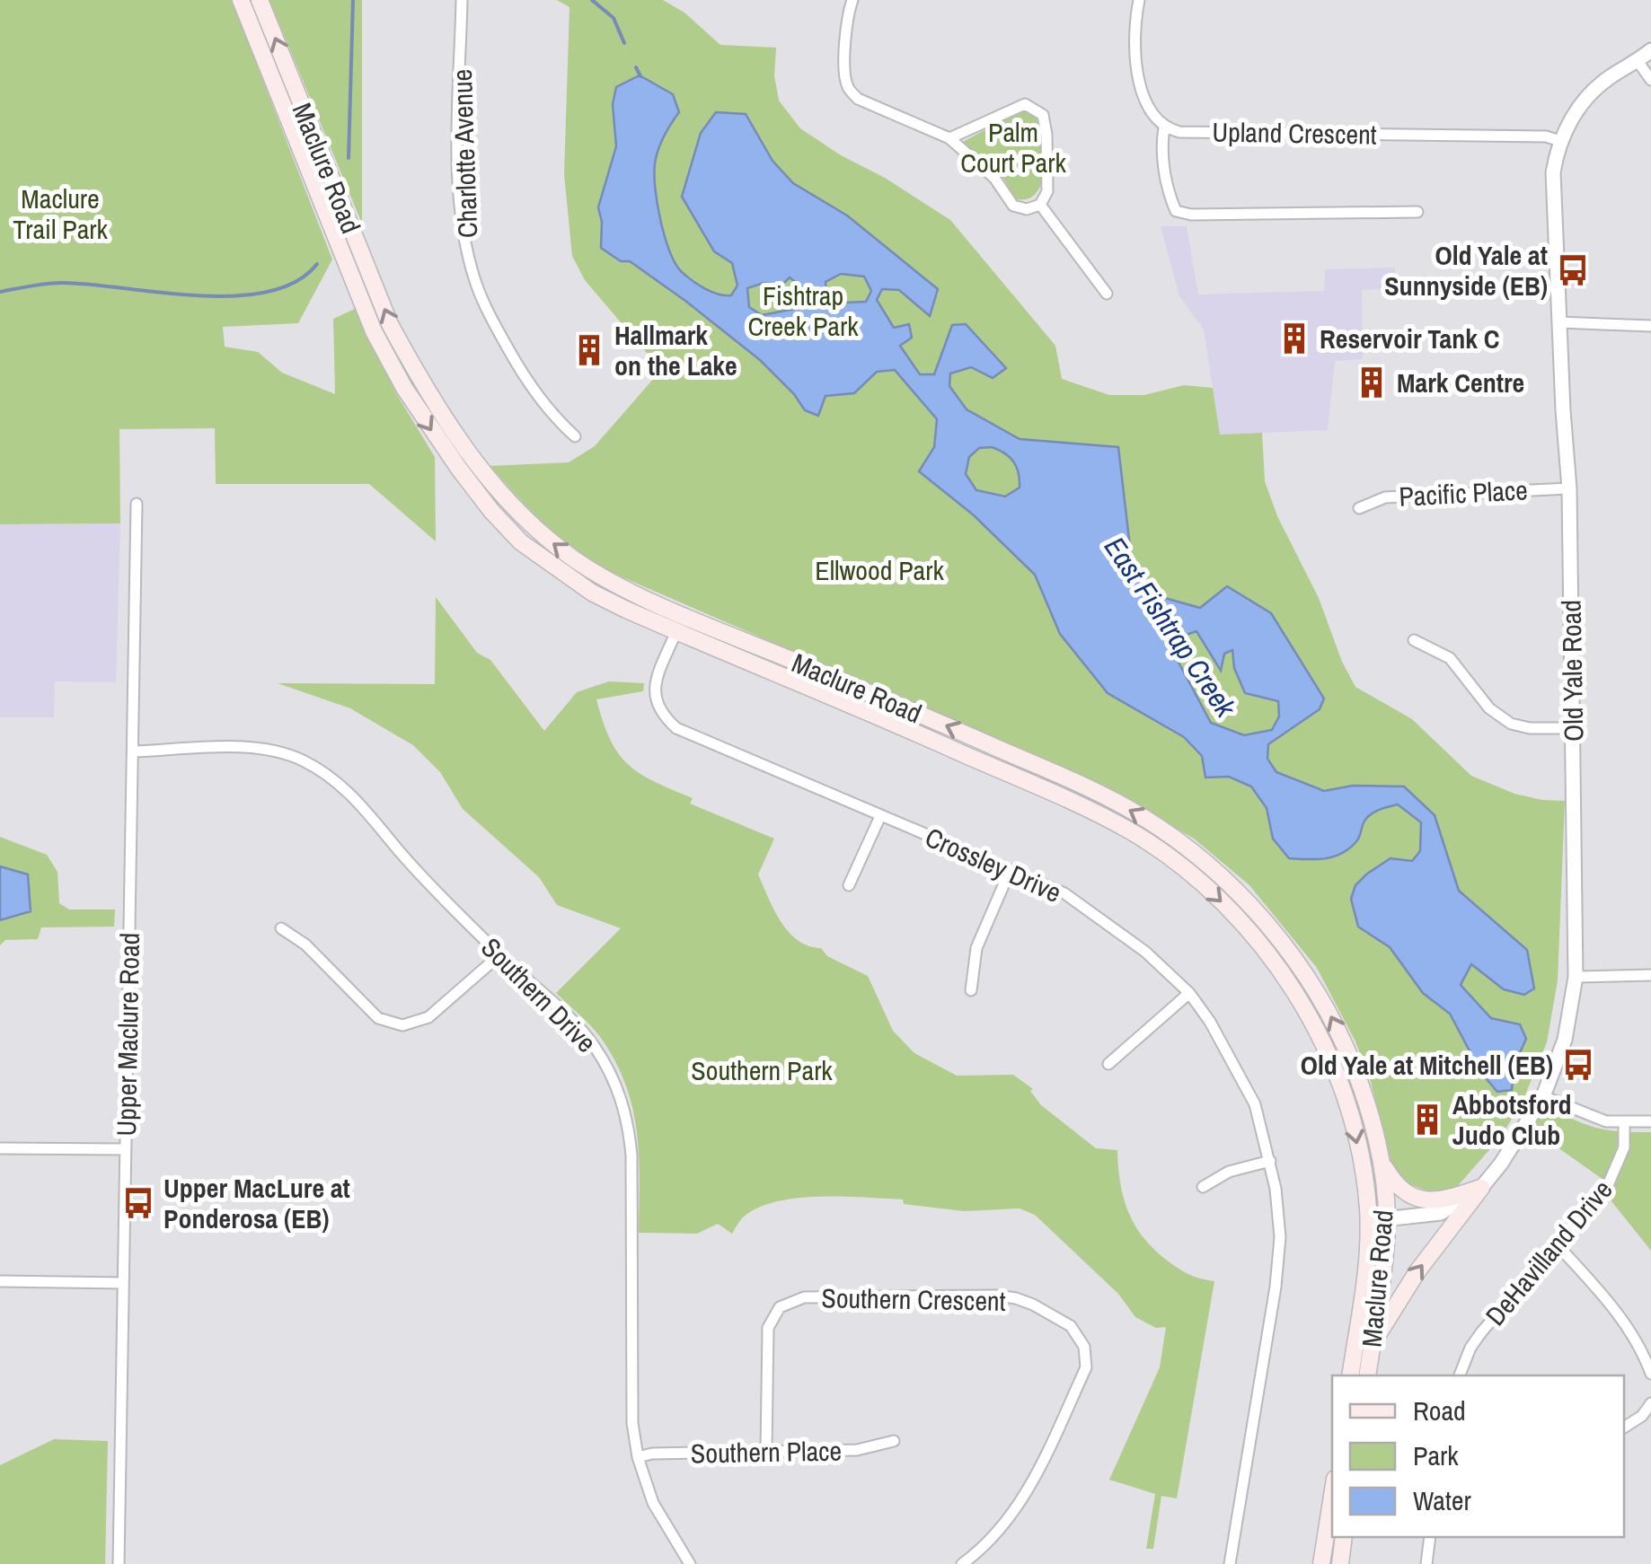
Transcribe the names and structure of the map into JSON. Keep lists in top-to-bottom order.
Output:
{
  "streets": {
    "main road": ["Maclure Road"],
    "street": [
      "Upland Crescent",
      "Charlotte Avenue",
      "Pacific Place",
      "Old Yale Road",
      "Crossley Drive",
      "Southern Drive",
      "Upper Maclure Road",
      "DeHavilland Drive",
      "Southern Crescent",
      "Southern Place"
    ]
  },
  "crossings": [
    ["Upland Crescent", "Old Yale Road"],
    ["Maclure Road", "Old Yale Road"],
    ["Maclure Road", "Crossley Drive"],
    ["Pacific Place", "Old Yale Road"],
    ["Southern Drive", "Upper Maclure Road"],
    ["Southern Drive", "Southern Place"],
    ["Southern Crescent", "Southern Place"]
  ],
  "water": ["East Fishtrap Creek"],
  "parks": [
    "Palm Court Park",
    "Maclure Trail Park",
    "Fishtrap Creek Park",
    "Ellwood Park",
    "Southern Park"
  ],
  "places": {
    "bus stop": ["Old Yale at Sunnyside (EB)", "Old Yale at Mitchell (EB)", "Upper MacLure at Ponderosa (EB)"],
    "building": [
      "Reservoir Tank C",
      "Hallmark on the Lake",
      "Mark Centre",
      "Abbotsford Judo Club"
    ]
  },
  "legend": ["Road", "Park", "Water"]
}
